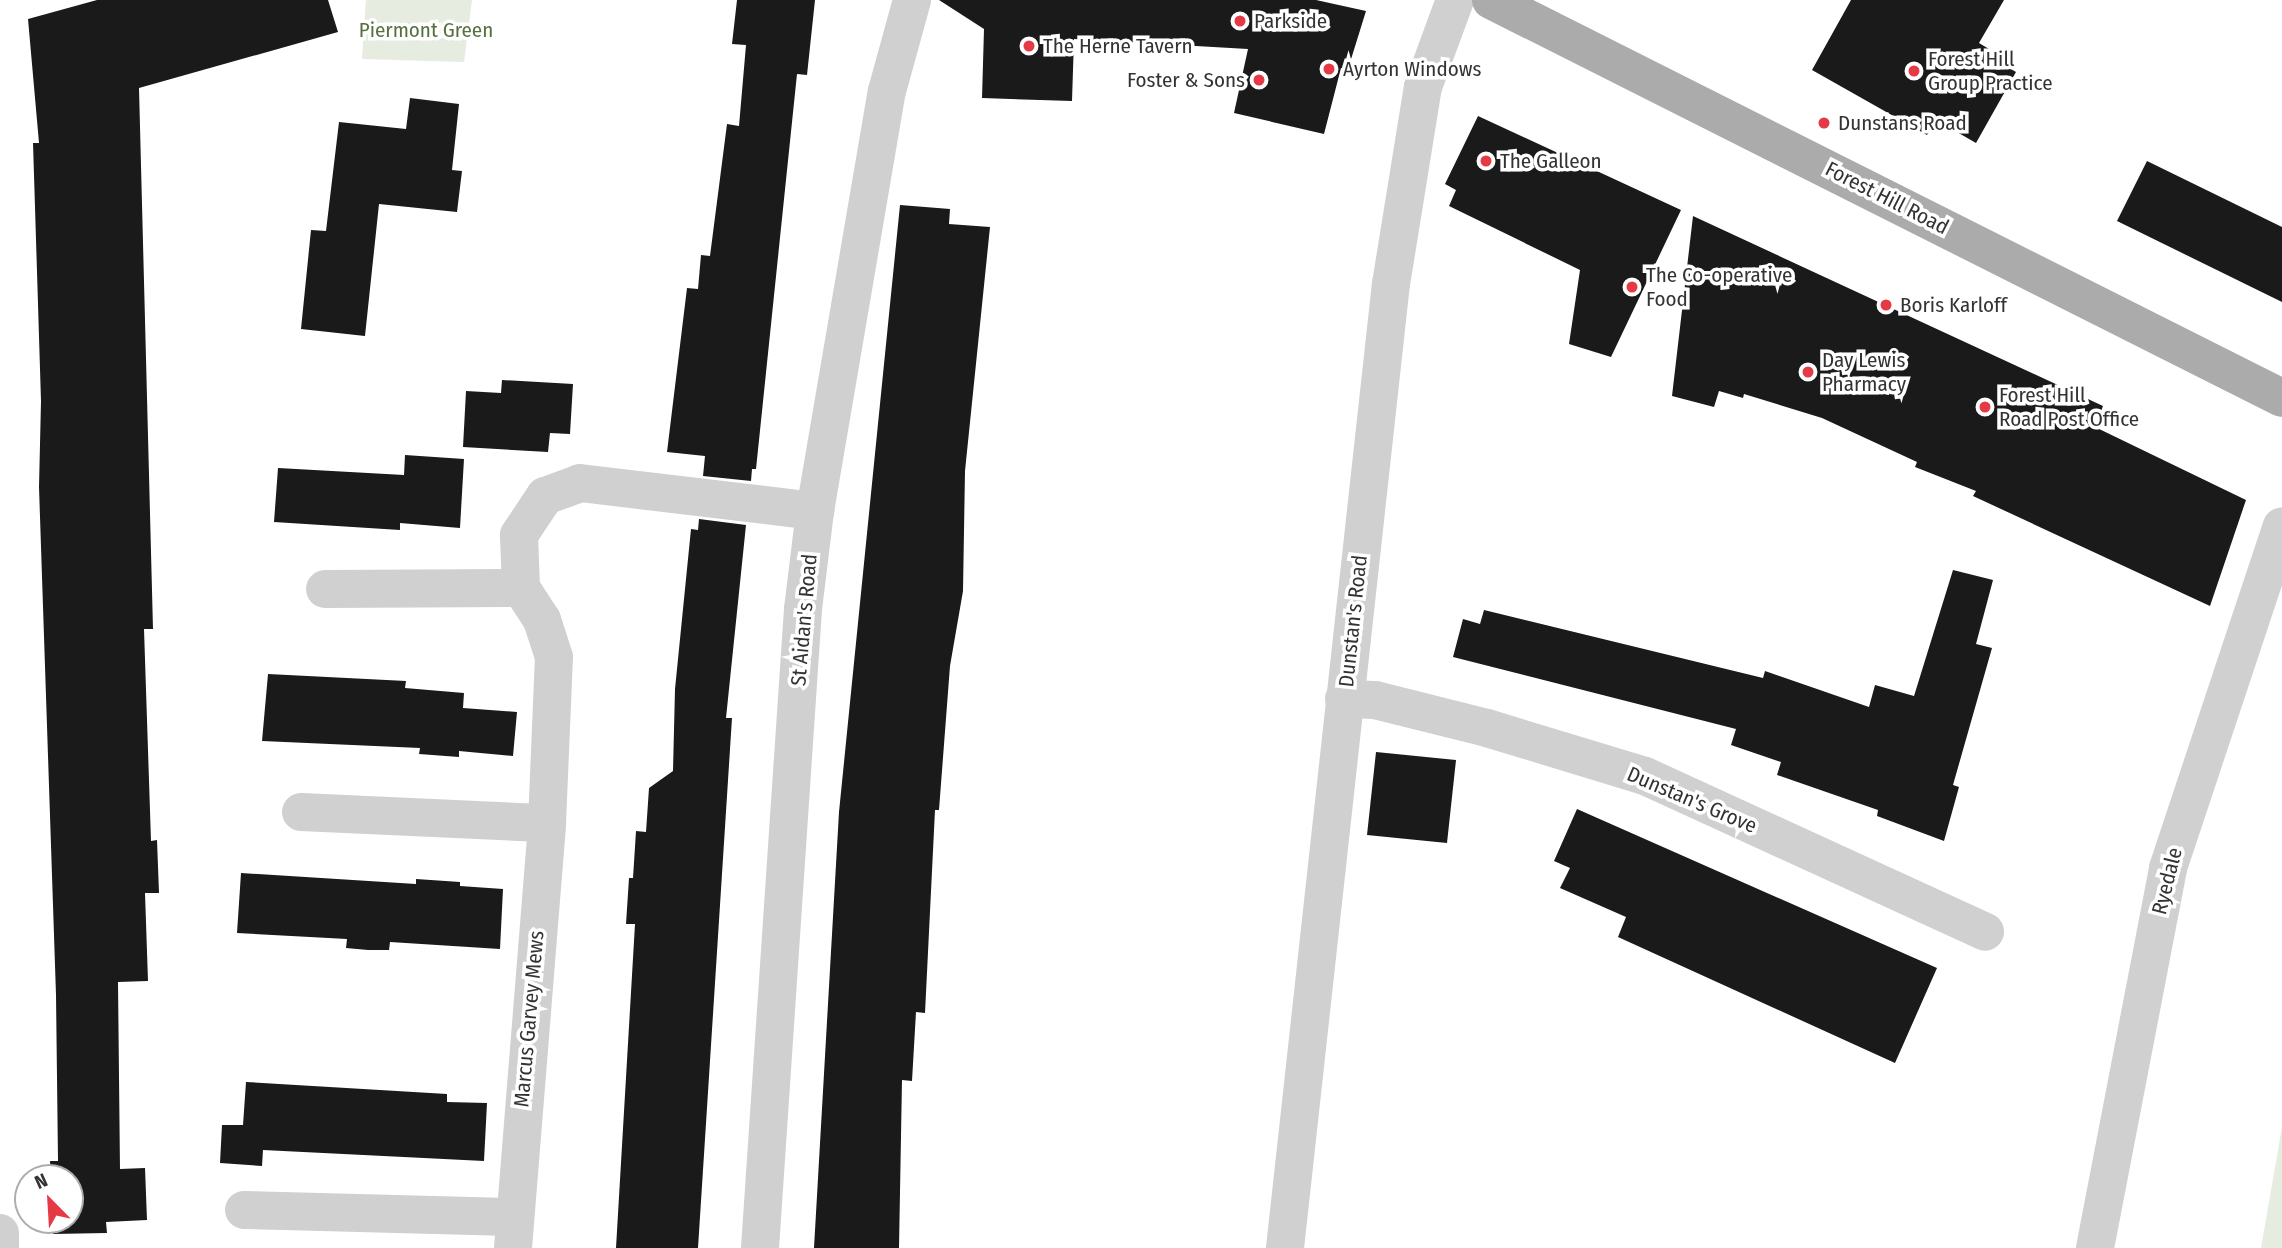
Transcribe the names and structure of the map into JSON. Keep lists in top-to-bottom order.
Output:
{
  "streets": {
    "main road": ["Forest Hill Road"],
    "street": [
      "St Aidan's Road",
      "Dunstan's Road",
      "Dunstan's Grove",
      "Ryedale",
      "Marcus Garvey Mews"
    ]
  },
  "crossings": [
    ["Dunstan's Road", "Dunstan's Grove"]
  ],
  "parks": ["Piermont Green"],
  "places": [
    "Parkside",
    "The Herne Tavern",
    "Ayrton Windows",
    "Forest Hill Group Practice",
    "Foster & Sons",
    "Dunstans Road",
    "The Galleon",
    "The Co-operative Food",
    "Boris Karloff",
    "Day Lewis Pharmacy",
    "Forest Hill Road Post Office"
  ],
  "north": "top left"
}
